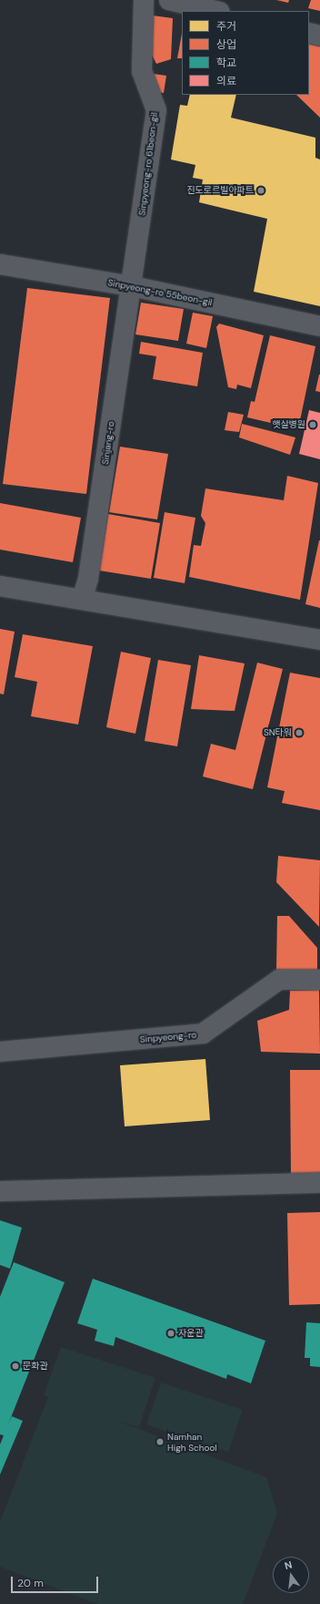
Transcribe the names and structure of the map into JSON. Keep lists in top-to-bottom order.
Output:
{
  "streets": {
    "street": [
      "Sinpyeong-ro 61beon-gil",
      "Sinpyeong-ro 55beon-gil",
      "Sinjang-ro",
      "Sinpyeong-ro"
    ]
  },
  "crossings": [
    ["Sinpyeong-ro 61beon-gil", "Sinpyeong-ro 55beon-gil"],
    ["Sinpyeong-ro 61beon-gil", "Sinjang-ro"],
    ["Sinpyeong-ro 55beon-gil", "Sinjang-ro"]
  ],
  "places": [
    "진도로르빌아파트",
    "햇살병원",
    "SN타워",
    "자운관",
    "문화관",
    "Namhan High School"
  ],
  "legend": [
    "주거",
    "상업",
    "학교",
    "의료"
  ],
  "scale_bar": "20 m",
  "north": "top"
}
